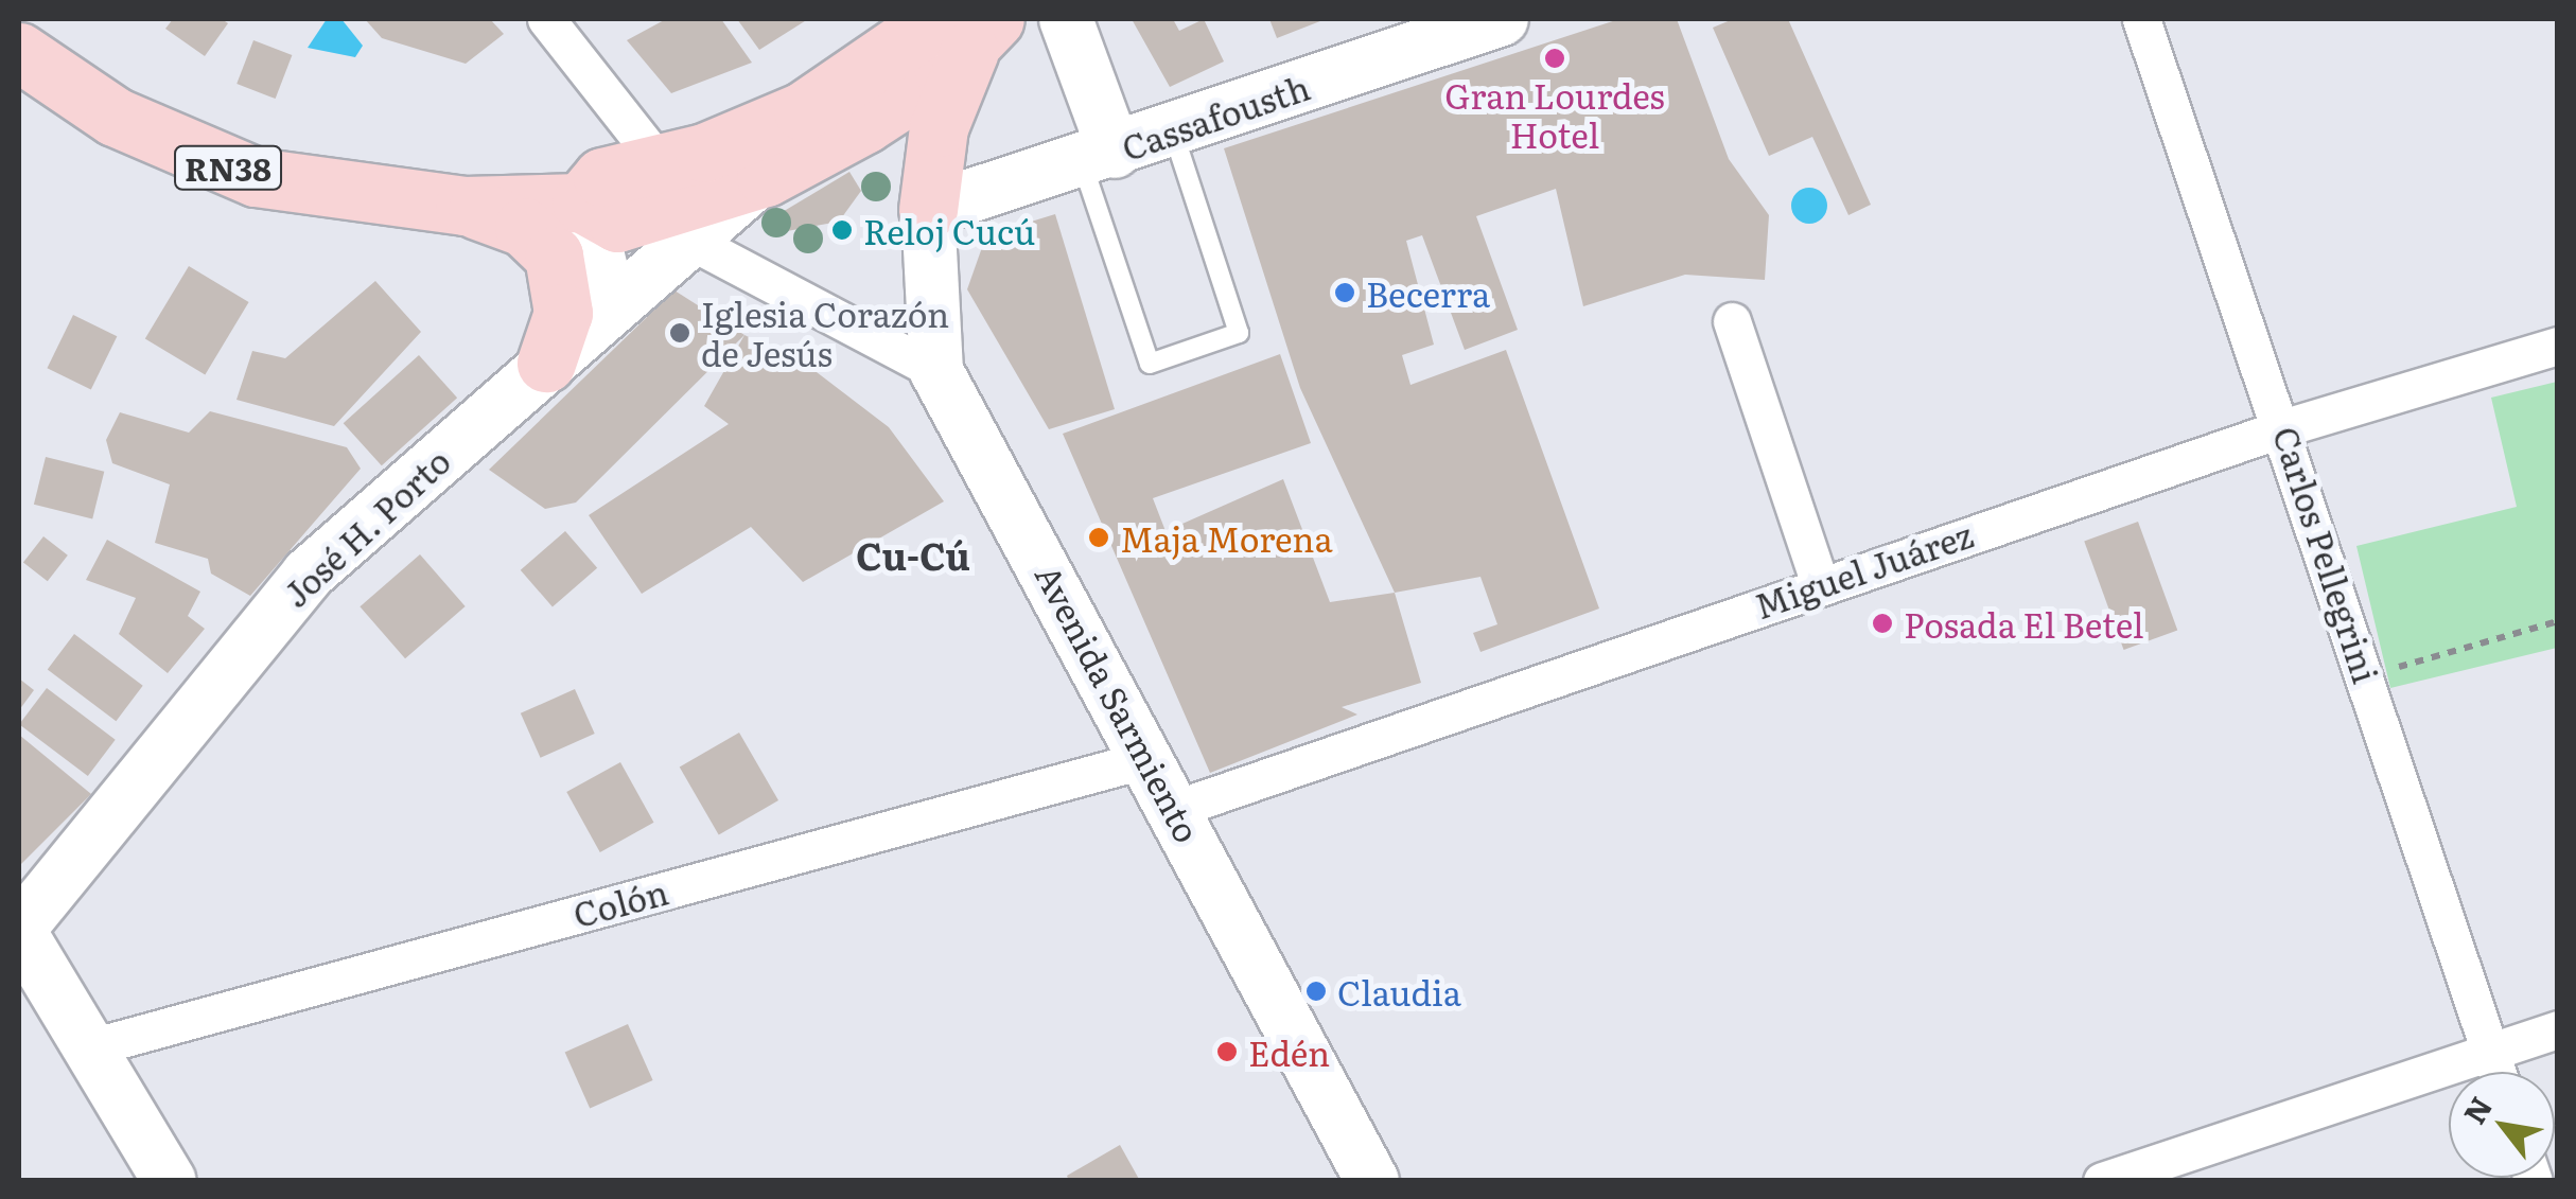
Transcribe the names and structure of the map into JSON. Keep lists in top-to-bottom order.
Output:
{
  "streets": {
    "main road": [
      "Cassafousth",
      "RN38",
      "José H. Porto",
      "Avenida Sarmiento"
    ],
    "street": ["Carlos Pellegrini", "Miguel Juárez", "Colón"]
  },
  "crossings": [
    ["Cassafousth", "Avenida Sarmiento"],
    ["RN38", "José H. Porto"],
    ["Carlos Pellegrini", "Miguel Juárez"],
    ["Miguel Juárez", "Avenida Sarmiento"],
    ["Avenida Sarmiento", "Colón"]
  ],
  "districts": ["Cu-Cú"],
  "places": [
    "Gran Lourdes Hotel",
    "Reloj Cucú",
    "Becerra",
    "Iglesia Corazón de Jesús",
    "Maja Morena",
    "Posada El Betel",
    "Claudia",
    "Edén"
  ],
  "north": "top left"
}
